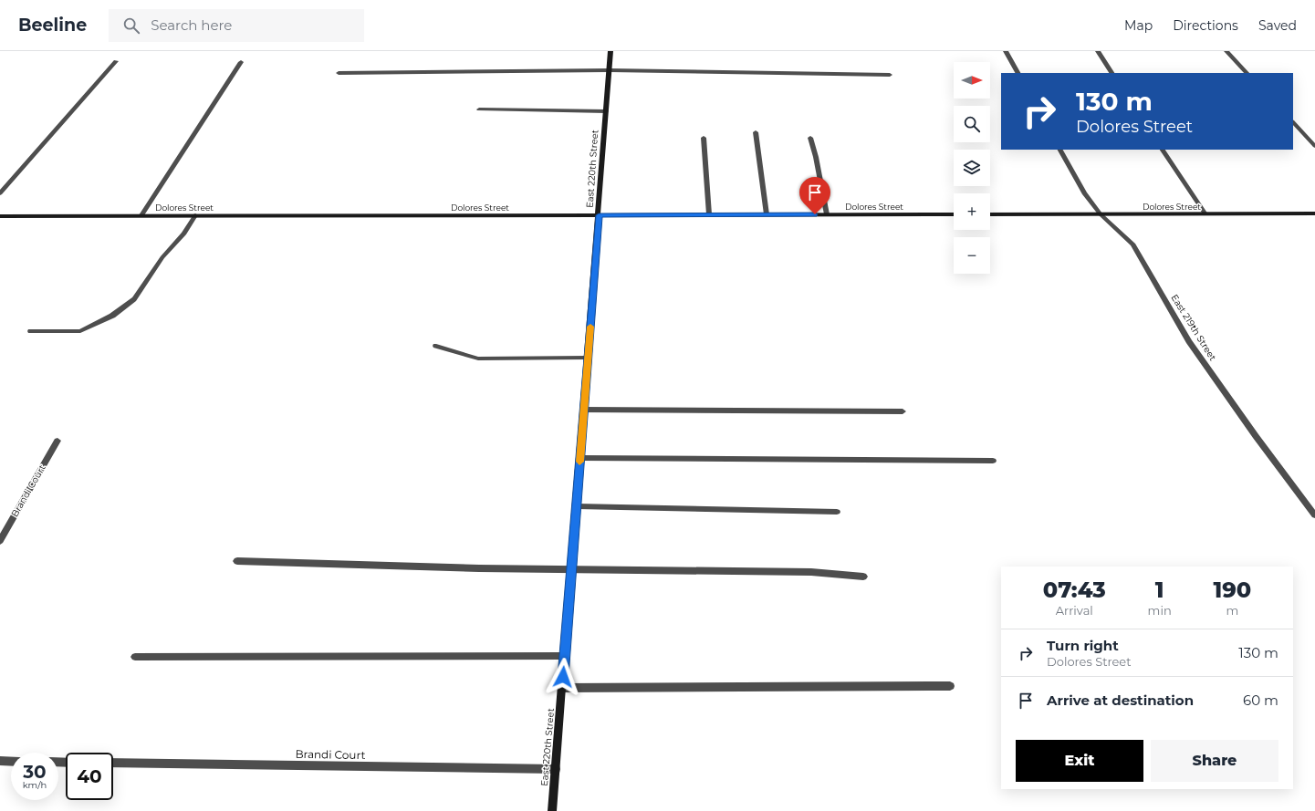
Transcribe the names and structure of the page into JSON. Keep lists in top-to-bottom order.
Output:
{
  "streets": {
    "street": [
      "East 220th Street",
      "Dolores Street",
      "East 219th Street",
      "Brandi Court"
    ]
  },
  "crossings": [
    ["East 220th Street", "Dolores Street"],
    ["East 220th Street", "Brandi Court"],
    ["Dolores Street", "East 219th Street"]
  ],
  "north": "right",
  "page": {
    "header": "Beeline",
    "search": "Search here",
    "nav": ["Map", "Directions", "Saved"],
    "map_buttons": ["+", "−"],
    "turn": ["130 m", "Dolores Street"],
    "eta": [
      "07:43",
      "Arrival",
      "1",
      "min",
      "190",
      "m"
    ],
    "list": [
      {
        "name": "Turn right",
        "note": "Dolores Street",
        "value": "130 m"
      },
      {
        "name": "Arrive at destination",
        "value": "60 m"
      }
    ],
    "buttons": ["Exit", "Share"],
    "speed": "30 km/h",
    "limit": "40"
  }
}
